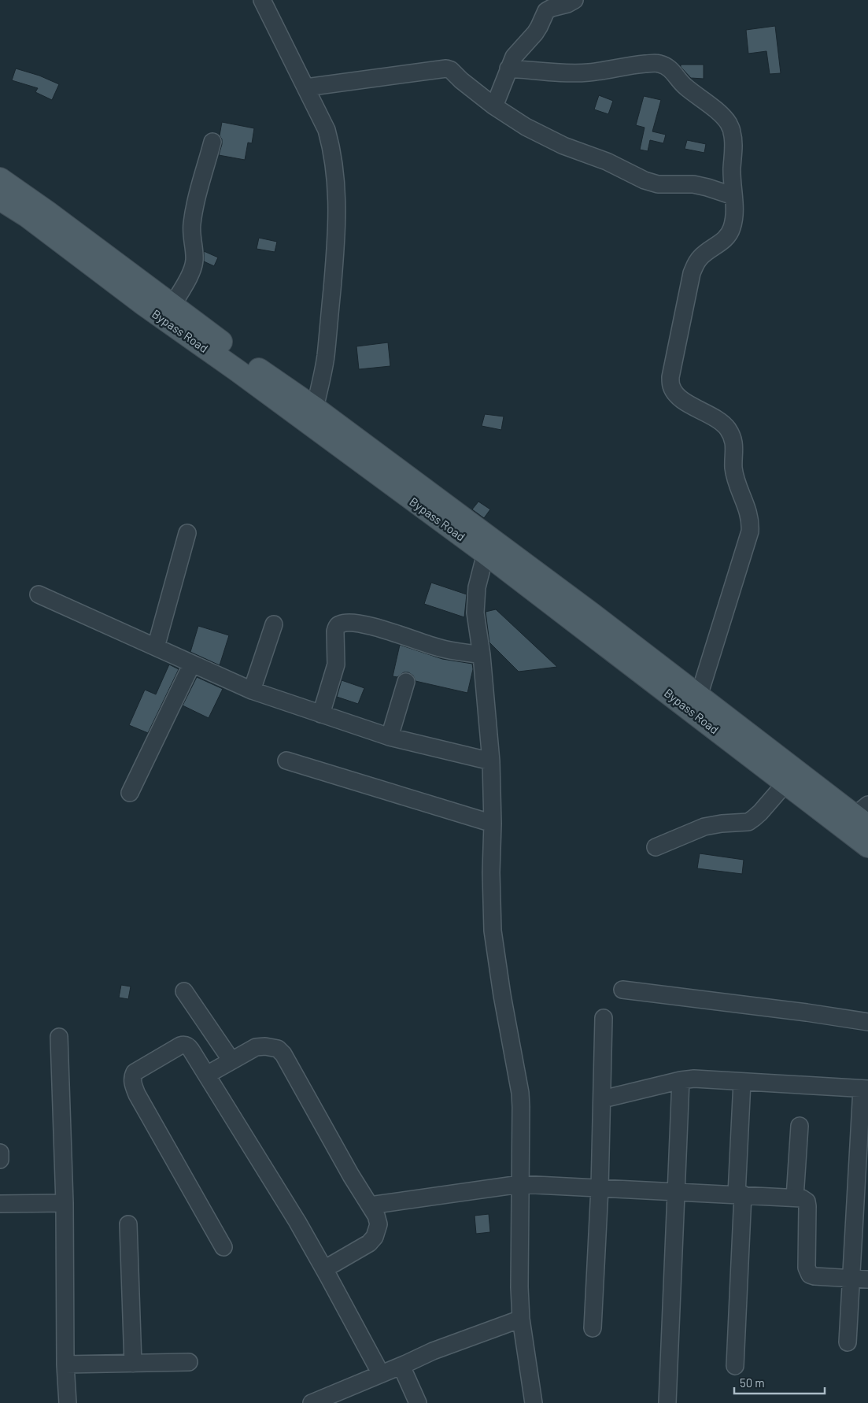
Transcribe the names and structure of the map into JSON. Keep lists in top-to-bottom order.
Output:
{
  "streets": {
    "main road": ["Bypass Road"]
  },
  "scale_bar": "50 m"
}
